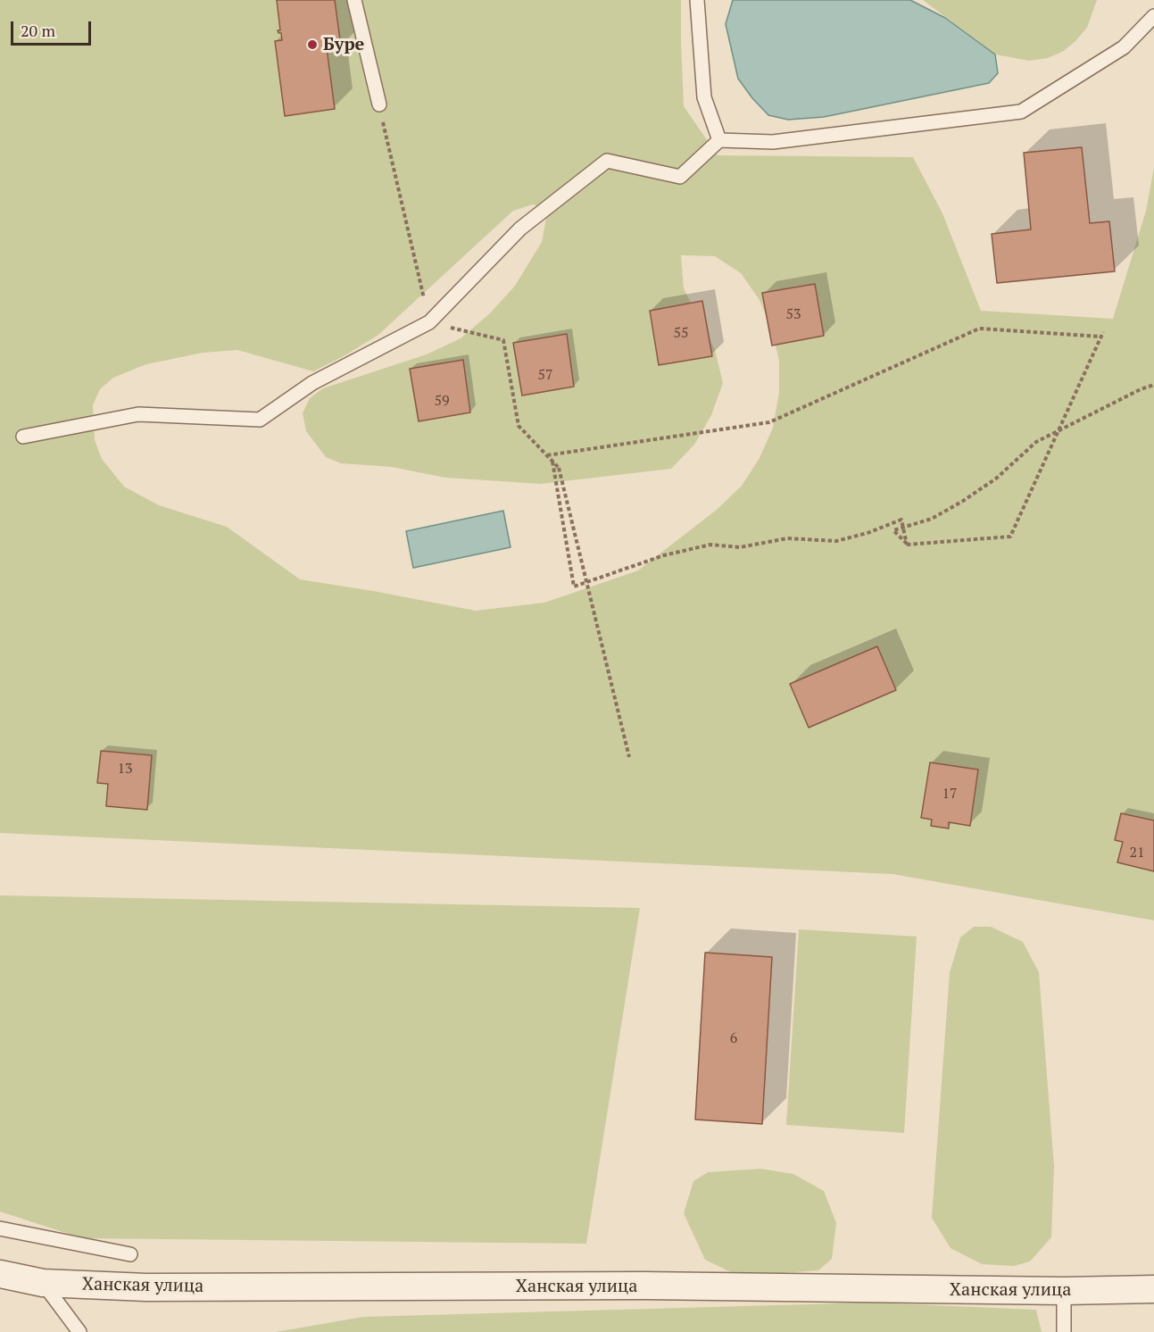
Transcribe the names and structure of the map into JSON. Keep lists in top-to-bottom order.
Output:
{
  "streets": {
    "street": ["Ханская улица"]
  },
  "places": ["Буре"],
  "house_numbers": [
    "53",
    "55",
    "57",
    "59",
    "13",
    "17",
    "21",
    "6"
  ],
  "scale_bar": "20 m"
}
